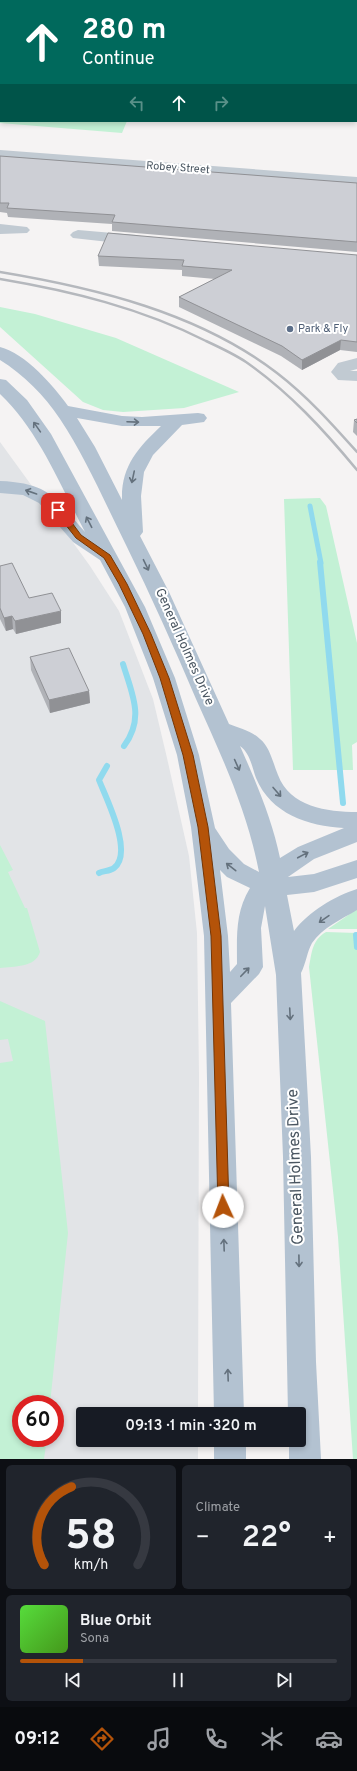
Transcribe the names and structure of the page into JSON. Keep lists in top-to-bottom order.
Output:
{
  "streets": {
    "main road": ["General Holmes Drive"],
    "street": ["Robey Street"]
  },
  "places": ["Park & Fly"],
  "page": {
    "turn": ["280 m", "Continue"],
    "limit": "60",
    "trip": "09:13 · 1 min · 320 m",
    "tile": "Climate",
    "heat": ["−", "22°", "+"],
    "song": ["Blue Orbit", "Sona"],
    "tabs": "09:12",
    "gauge": ["58", "km/h"]
  }
}
